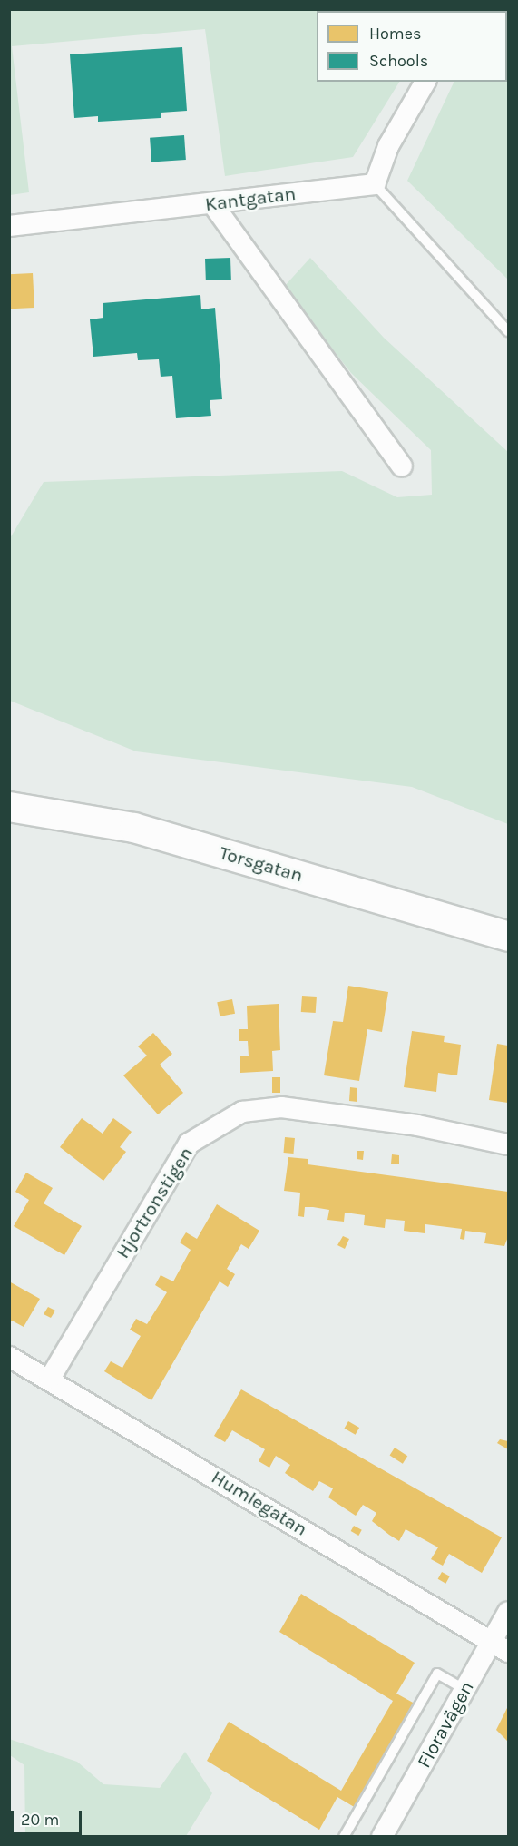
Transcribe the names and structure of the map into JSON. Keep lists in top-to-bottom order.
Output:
{
  "streets": {
    "main road": ["Torsgatan"],
    "street": [
      "Kantgatan",
      "Hjortronstigen",
      "Humlegatan",
      "Floravägen"
    ]
  },
  "crossings": [
    ["Hjortronstigen", "Humlegatan"],
    ["Humlegatan", "Floravägen"]
  ],
  "legend": ["Homes", "Schools"],
  "scale_bar": "20 m"
}
